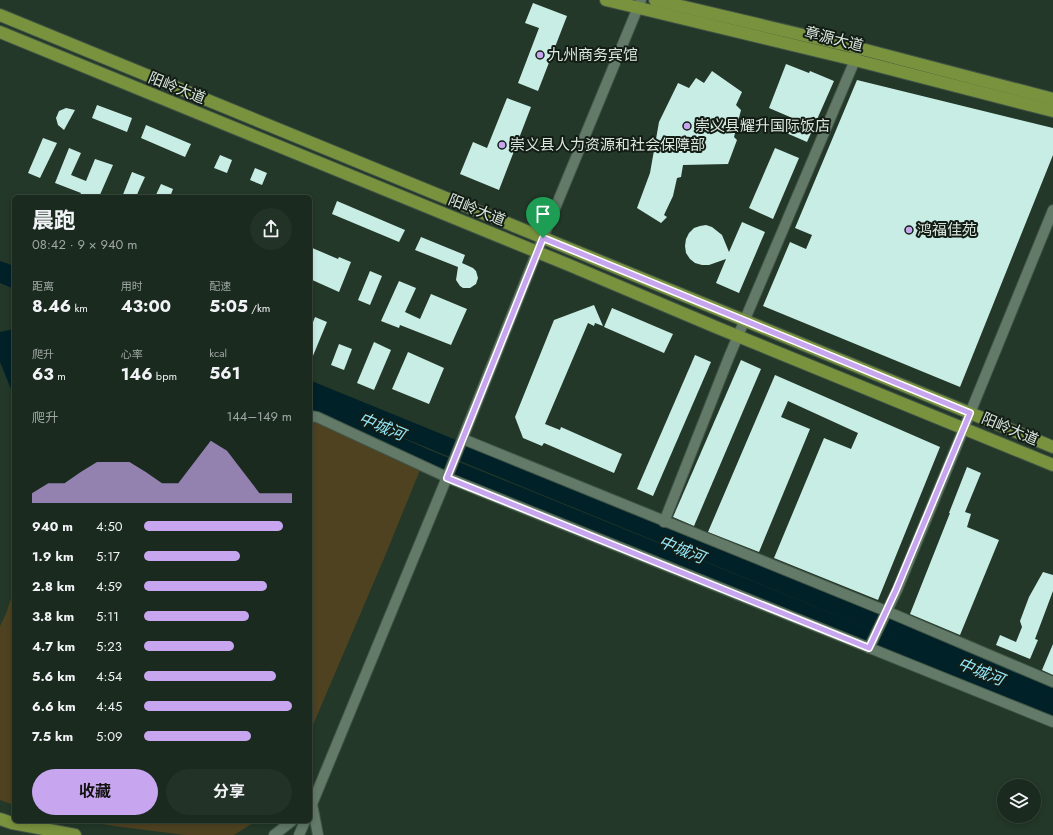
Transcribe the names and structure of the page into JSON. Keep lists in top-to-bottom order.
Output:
{
  "streets": {
    "main road": ["章源大道", "阳岭大道"]
  },
  "water": ["中城河"],
  "places": [
    "九州商务宾馆",
    "崇义县耀升国际饭店",
    "崇义县人力资源和社会保障部",
    "鸿福佳苑"
  ],
  "page": {
    "heading": ["晨跑", "08:42 · 9 × 940 m"],
    "stats": [
      ["距离", "8.46 km"],
      ["用时", "43:00"],
      ["配速", "5:05 /km"],
      ["爬升", "63 m"],
      ["心率", "146 bpm"],
      ["kcal", "561"]
    ],
    "chart": ["爬升", "144–149 m"],
    "list": [
      {
        "name": "940 m",
        "note": "4:50"
      },
      {
        "name": "1.9 km",
        "note": "5:17"
      },
      {
        "name": "2.8 km",
        "note": "4:59"
      },
      {
        "name": "3.8 km",
        "note": "5:11"
      },
      {
        "name": "4.7 km",
        "note": "5:23"
      },
      {
        "name": "5.6 km",
        "note": "4:54"
      },
      {
        "name": "6.6 km",
        "note": "4:45"
      },
      {
        "name": "7.5 km",
        "note": "5:09"
      }
    ],
    "buttons": ["收藏", "分享"]
  }
}
